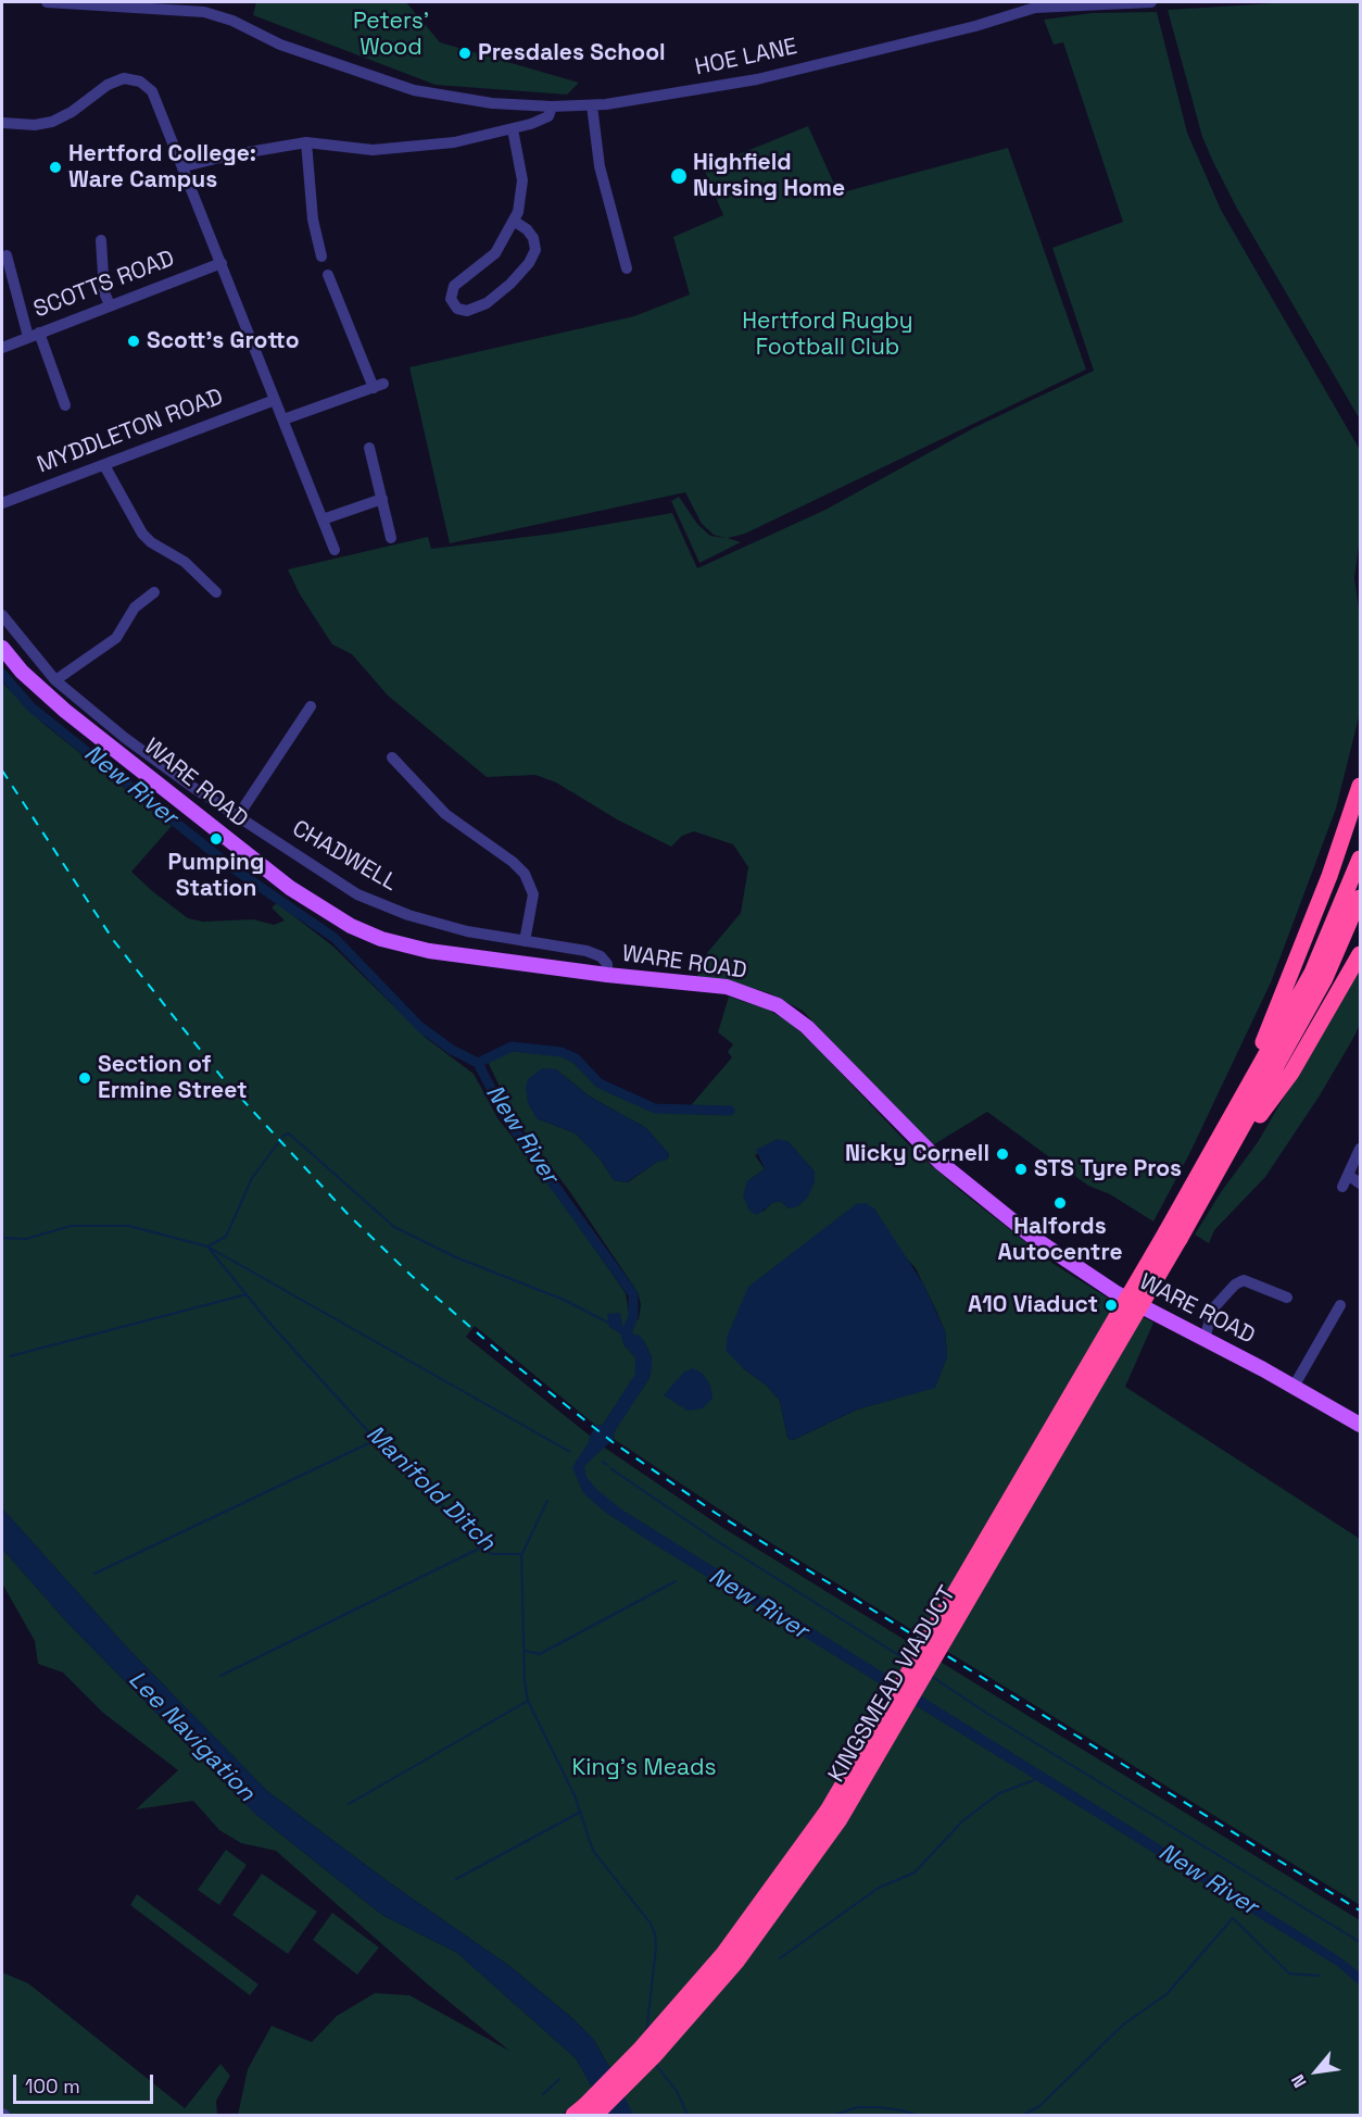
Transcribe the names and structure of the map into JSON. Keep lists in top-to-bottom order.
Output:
{
  "streets": {
    "highway": ["KINGSMEAD VIADUCT"],
    "main road": ["WARE ROAD"],
    "street": [
      "HOE LANE",
      "SCOTTS ROAD",
      "MYDDLETON ROAD",
      "CHADWELL"
    ]
  },
  "crossings": [
    ["WARE ROAD", "CHADWELL"]
  ],
  "water": ["New River", "Manifold Ditch", "Lee Navigation"],
  "parks": ["Peters' Wood", "Hertford Rugby Football Club", "King's Meads"],
  "places": [
    "Presdales School",
    "Hertford College: Ware Campus",
    "Highfield Nursing Home",
    "Scott's Grotto",
    "Pumping Station",
    "Section of Ermine Street",
    "Nicky Cornell",
    "STS Tyre Pros",
    "Halfords Autocentre",
    "A10 Viaduct"
  ],
  "scale_bar": "100 m",
  "north": "bottom left"
}
